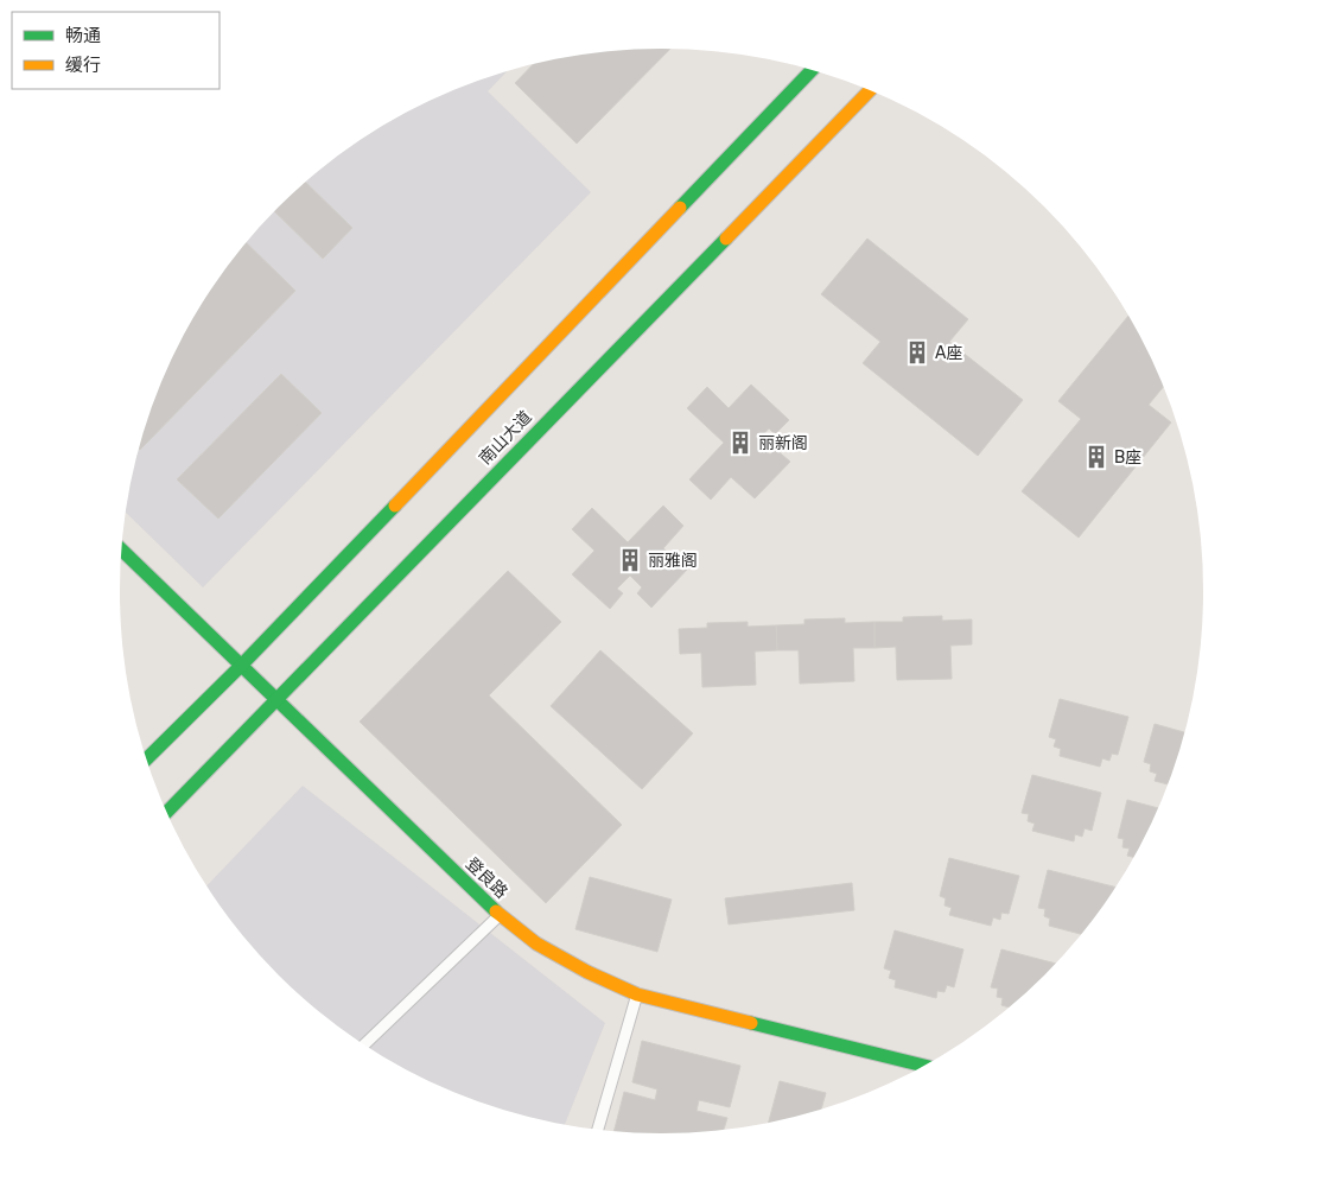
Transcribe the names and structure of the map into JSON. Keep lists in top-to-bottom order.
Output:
{
  "streets": {
    "main road": ["南山大道", "登良路"]
  },
  "crossings": [
    ["南山大道", "登良路"]
  ],
  "places": {
    "building": [
      "A座",
      "丽新阁",
      "B座",
      "丽雅阁"
    ]
  },
  "legend": ["畅通", "缓行"]
}
